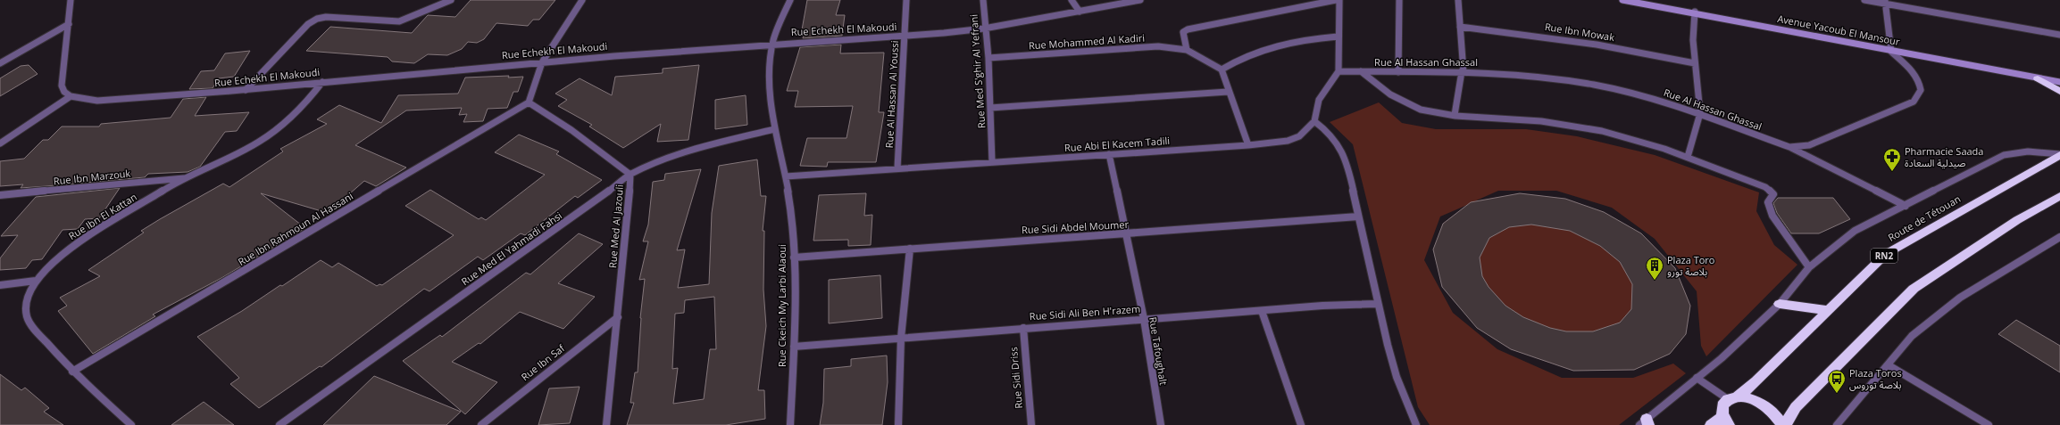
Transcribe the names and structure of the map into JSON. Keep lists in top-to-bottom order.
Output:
{
  "streets": {
    "highway": ["Route de Tétouan", "RN2"],
    "street": [
      "Rue Echekh El Makoudi",
      "Avenue Yacoub El Mansour",
      "Rue Ibn Mowak",
      "Rue Mohammed Al Kadiri",
      "Rue Al Hassan Ghassal",
      "Rue Med S'ghir Al Yefrani",
      "Rue Al Hassan Al Youssi",
      "Rue Abi El Kacem Tadili",
      "Rue Ibn Marzouk",
      "Rue Ibn El Kattan",
      "Rue Med Al Jazouli",
      "Rue Sidi Abdel Moumer",
      "Rue Ibn Rahmoun Al Hassani",
      "Rue Med El Yahmadi Fahsi",
      "Rue Ckeich My Larbi Alaoui",
      "Rue Sidi Ali Ben H'razem",
      "Rue Tafoughalt",
      "Rue Ibn Saf",
      "Rue Sidi Driss"
    ]
  },
  "crossings": [
    ["Rue Echekh El Makoudi", "Rue Med S'ghir Al Yefrani"],
    ["Rue Echekh El Makoudi", "Rue Al Hassan Al Youssi"],
    ["Rue Echekh El Makoudi", "Rue Ibn El Kattan"],
    ["Rue Echekh El Makoudi", "Rue Ckeich My Larbi Alaoui"],
    ["Avenue Yacoub El Mansour", "Rue Al Hassan Ghassal"],
    ["Rue Mohammed Al Kadiri", "Rue Med S'ghir Al Yefrani"],
    ["Rue Med S'ghir Al Yefrani", "Rue Abi El Kacem Tadili"],
    ["Rue Al Hassan Al Youssi", "Rue Abi El Kacem Tadili"],
    ["Rue Abi El Kacem Tadili", "Rue Ckeich My Larbi Alaoui"],
    ["Rue Abi El Kacem Tadili", "Rue Tafoughalt"],
    ["Rue Ibn Marzouk", "Rue Ibn El Kattan"],
    ["Rue Ibn El Kattan", "Rue Ibn Rahmoun Al Hassani"],
    ["Rue Med Al Jazouli", "Rue Ibn Rahmoun Al Hassani"],
    ["Rue Med Al Jazouli", "Rue Med El Yahmadi Fahsi"],
    ["Rue Med Al Jazouli", "Rue Ibn Saf"],
    ["Rue Sidi Abdel Moumer", "Rue Ckeich My Larbi Alaoui"],
    ["Rue Sidi Abdel Moumer", "Rue Tafoughalt"],
    ["Rue Med El Yahmadi Fahsi", "Rue Ckeich My Larbi Alaoui"],
    ["Rue Ckeich My Larbi Alaoui", "Rue Sidi Ali Ben H'razem"],
    ["Rue Sidi Ali Ben H'razem", "Rue Tafoughalt"],
    ["Rue Sidi Ali Ben H'razem", "Rue Sidi Driss"]
  ],
  "places": {
    "pharmacy": ["Pharmacie Saada صيدلية السعادة"],
    "building": ["Plaza Toro بلاصة تورو"],
    "bus stop": ["Plaza Toros بلاصة توروس"]
  }
}
